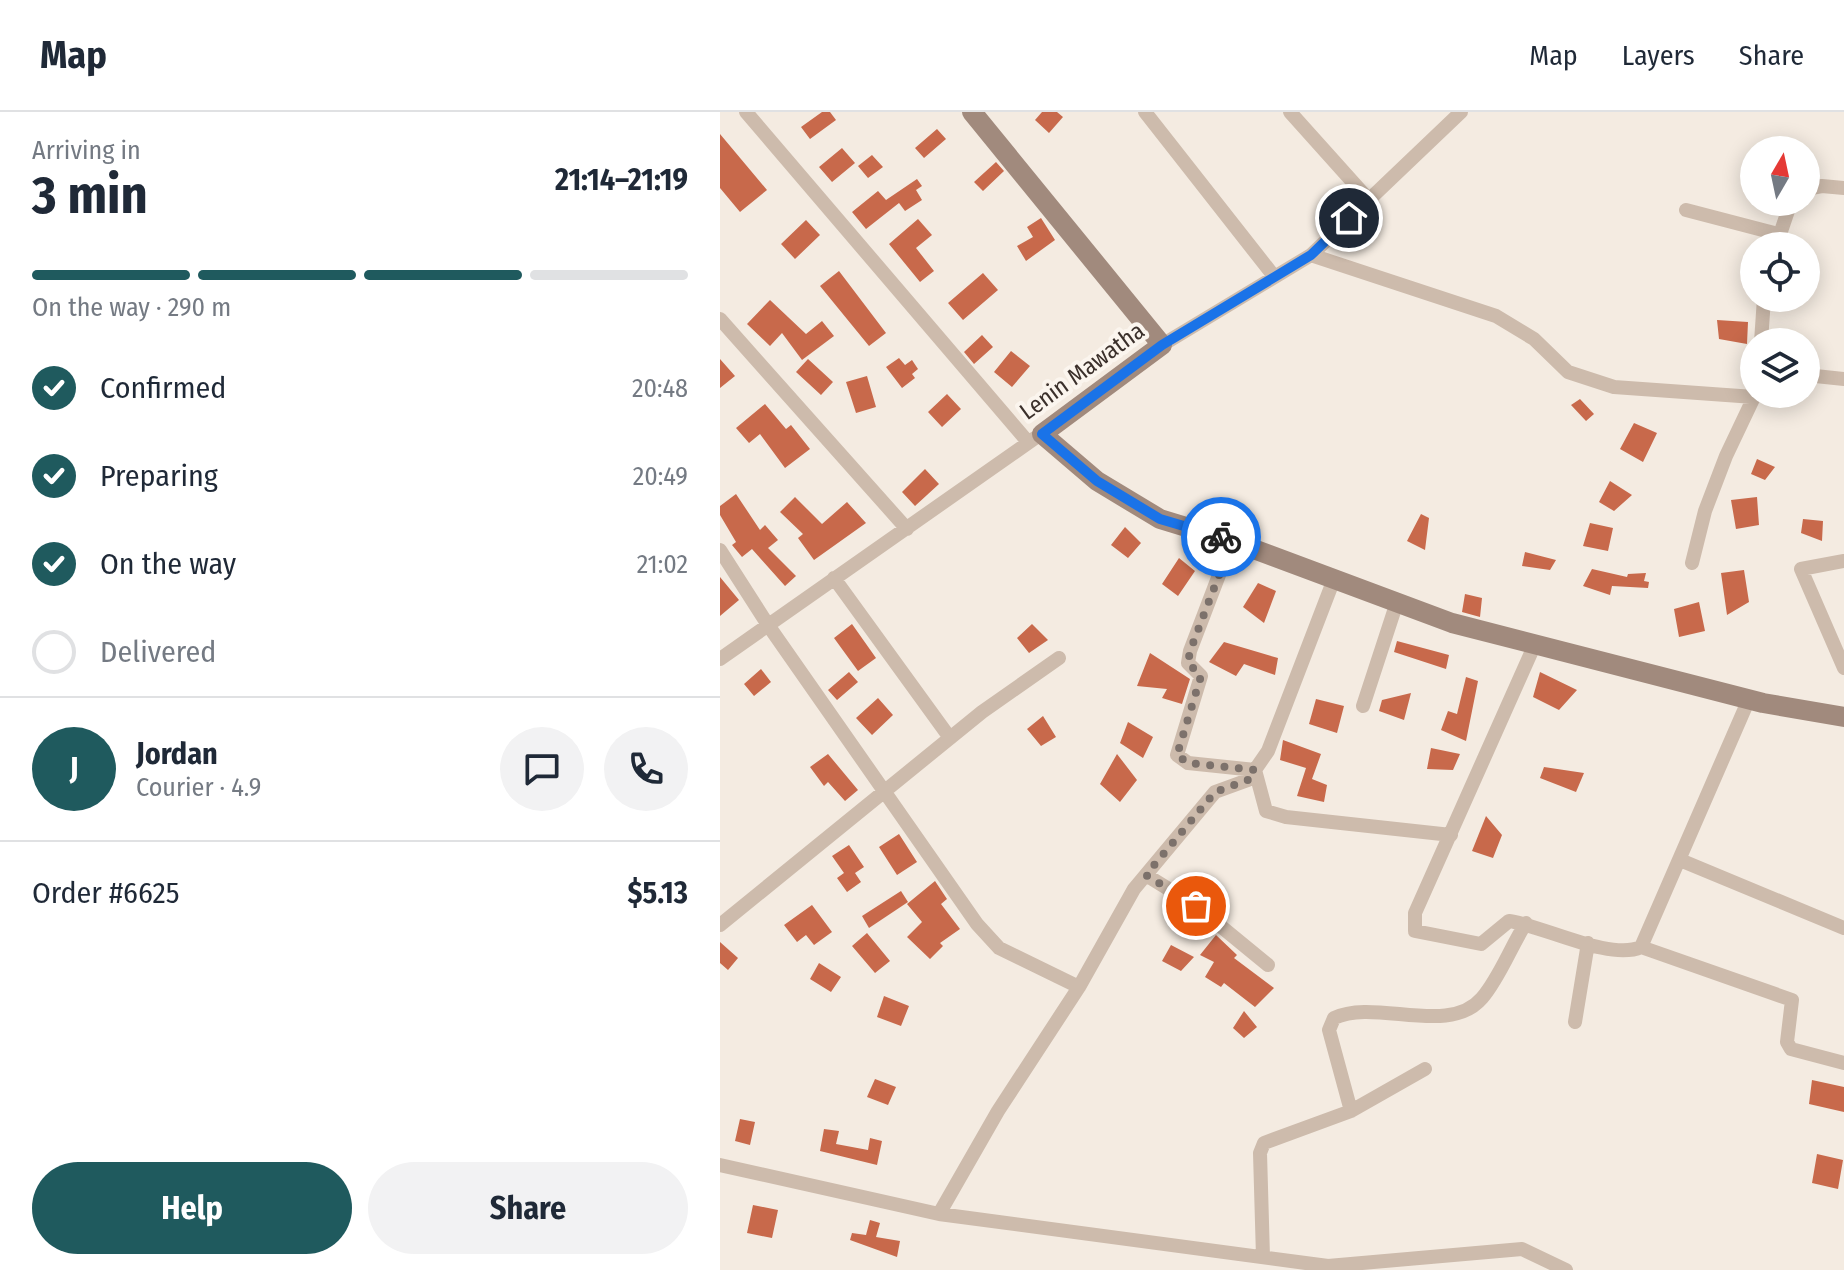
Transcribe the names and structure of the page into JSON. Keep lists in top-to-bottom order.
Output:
{
  "streets": {
    "street": ["Lenin Mawatha"]
  },
  "north": "top",
  "page": {
    "header": "Map",
    "nav": ["Map", "Layers", "Share"],
    "heading": ["3 min", "Arriving in", "21:14–21:19"],
    "panel": [
      "Jordan",
      "Courier · 4.9",
      "Order #6625",
      "$5.13"
    ],
    "bar": "On the way · 290 m",
    "list": [
      ["Confirmed", "20:48"],
      ["Preparing", "20:49"],
      ["On the way", "21:02"],
      "Delivered"
    ],
    "round": "J",
    "buttons": ["Help", "Share"]
  }
}
